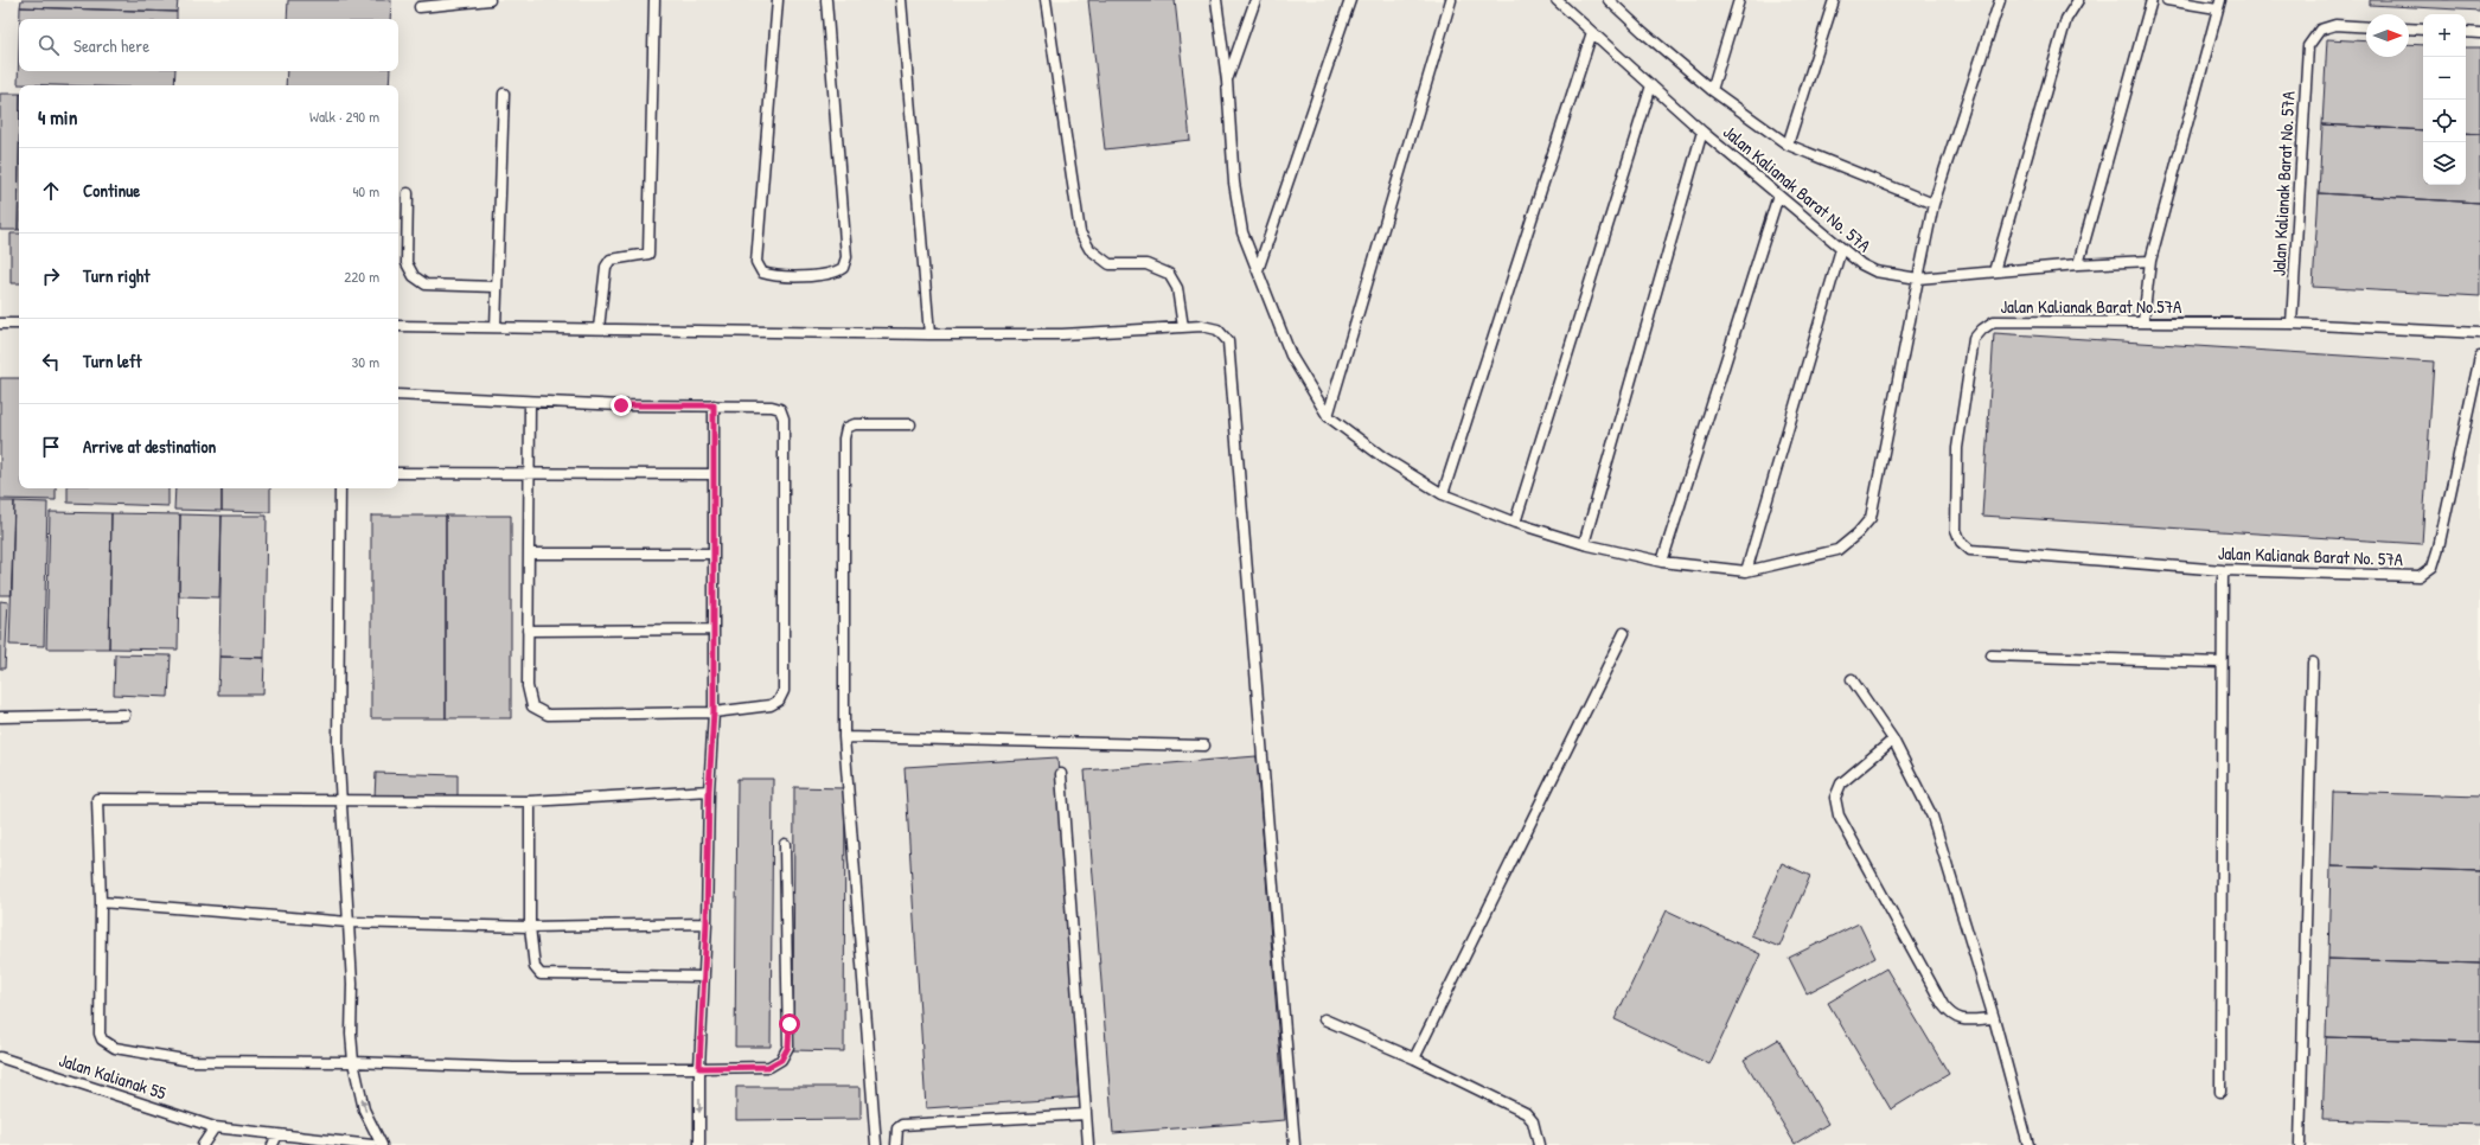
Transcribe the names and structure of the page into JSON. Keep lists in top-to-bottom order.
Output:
{
  "streets": {
    "lane": ["Jalan Kalianak Barat No. 57A", "Jalan Kalianak Barat No.57A", "Jalan Kalianak 55"]
  },
  "crossings": [
    ["Jalan Kalianak Barat No. 57A", "Jalan Kalianak Barat No.57A"]
  ],
  "north": "right",
  "page": {
    "map_buttons": ["+", "−"],
    "search": "Search here",
    "heading": ["4 min", "Walk · 290 m"],
    "list": [
      ["Continue", "40 m"],
      ["Turn right", "220 m"],
      ["Turn left", "30 m"],
      "Arrive at destination"
    ]
  }
}
